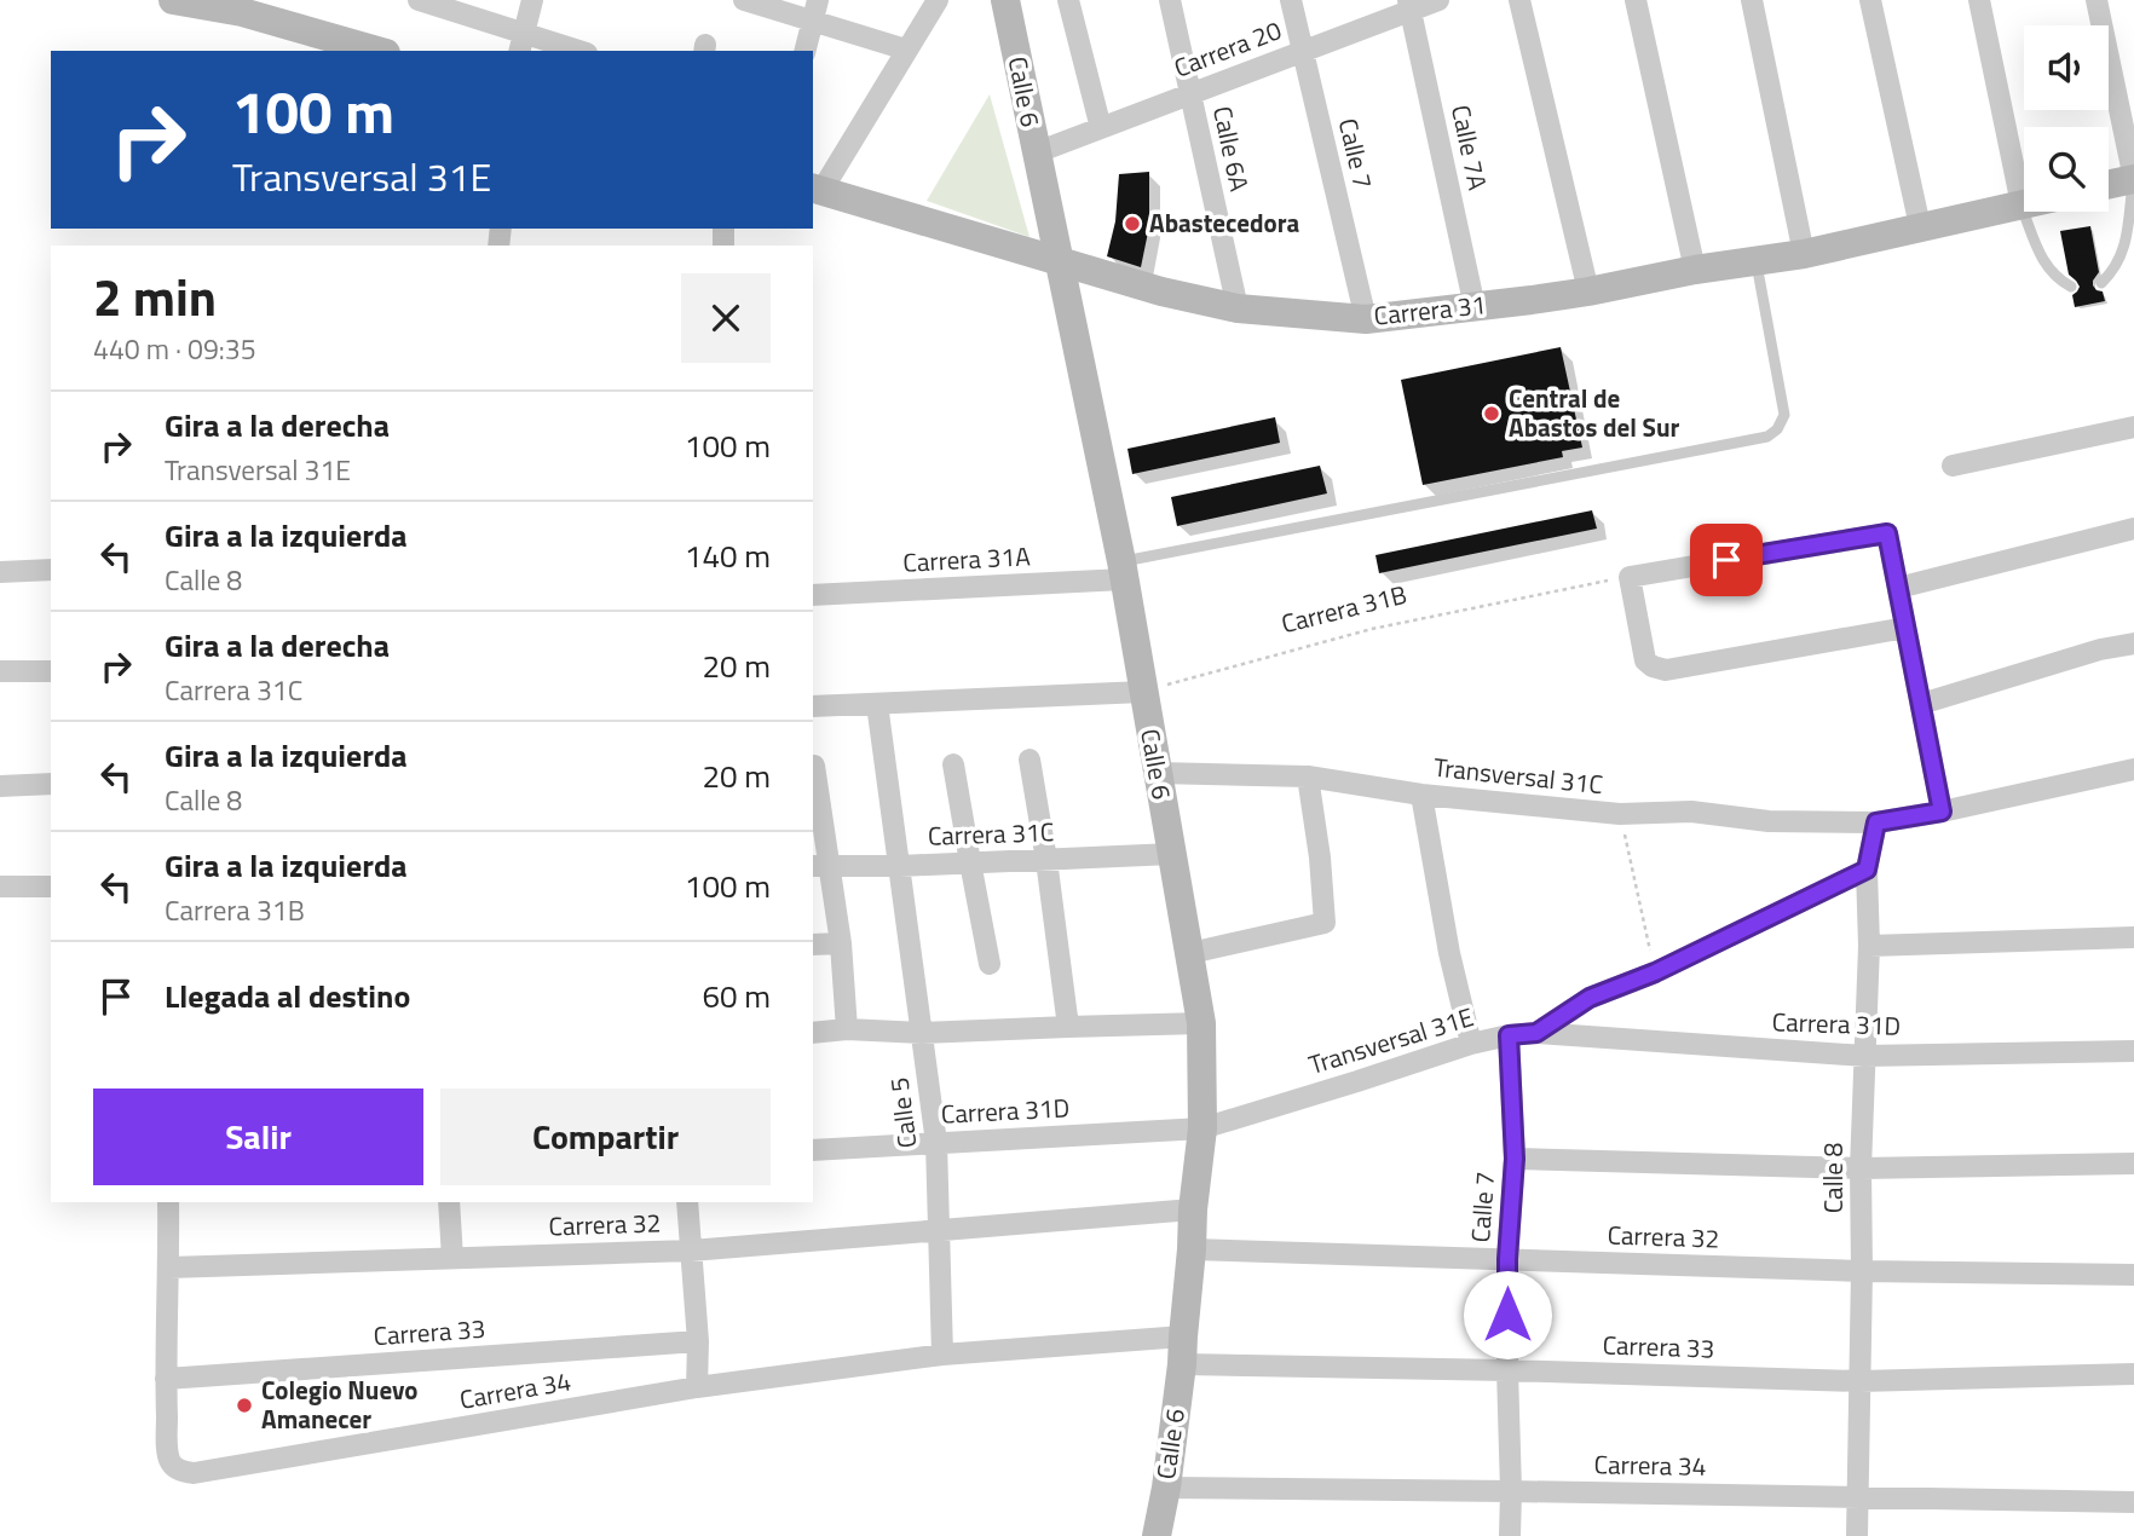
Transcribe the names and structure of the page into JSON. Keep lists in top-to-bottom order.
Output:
{
  "streets": {
    "main road": ["Calle 6", "Carrera 31"],
    "street": [
      "Carrera 20",
      "Calle 7A",
      "Calle 6A",
      "Calle 7",
      "Carrera 31A",
      "Transversal 31C",
      "Carrera 31C",
      "Carrera 31D",
      "Transversal 31E",
      "Calle 5",
      "Calle 8",
      "Carrera 32",
      "Carrera 33",
      "Carrera 34"
    ],
    "path": ["Carrera 31B"]
  },
  "crossings": [
    ["Carrera 20", "Calle 6"],
    ["Carrera 20", "Calle 7A"],
    ["Carrera 20", "Calle 6A"],
    ["Carrera 20", "Calle 7"],
    ["Calle 6", "Carrera 31"],
    ["Calle 6", "Carrera 31A"],
    ["Calle 6", "Carrera 31B"],
    ["Calle 6", "Transversal 31C"],
    ["Calle 6", "Carrera 31C"],
    ["Calle 6", "Carrera 31D"],
    ["Calle 6", "Transversal 31E"],
    ["Calle 6", "Carrera 32"],
    ["Calle 6", "Carrera 33"],
    ["Calle 6", "Carrera 34"],
    ["Calle 7A", "Carrera 31"],
    ["Calle 6A", "Carrera 31"],
    ["Calle 7", "Carrera 31"],
    ["Calle 7", "Transversal 31E"],
    ["Calle 7", "Carrera 32"],
    ["Calle 7", "Carrera 33"],
    ["Calle 7", "Carrera 34"],
    ["Transversal 31C", "Calle 8"],
    ["Carrera 31C", "Calle 5"],
    ["Carrera 31D", "Transversal 31E"],
    ["Carrera 31D", "Calle 5"],
    ["Carrera 31D", "Calle 8"],
    ["Transversal 31E", "Calle 8"],
    ["Calle 5", "Carrera 32"],
    ["Calle 5", "Carrera 33"],
    ["Calle 8", "Carrera 32"],
    ["Calle 8", "Carrera 33"],
    ["Calle 8", "Carrera 34"],
    ["Carrera 33", "Carrera 34"]
  ],
  "places": ["Abastecedora", "Central de Abastos del Sur", "Colegio Nuevo Amanecer"],
  "page": {
    "turn": ["100 m", "Transversal 31E"],
    "heading": ["2 min", "440 m · 09:35"],
    "list": [
      {
        "name": "Gira a la derecha",
        "note": "Transversal 31E",
        "value": "100 m"
      },
      {
        "name": "Gira a la izquierda",
        "note": "Calle 8",
        "value": "140 m"
      },
      {
        "name": "Gira a la derecha",
        "note": "Carrera 31C",
        "value": "20 m"
      },
      {
        "name": "Gira a la izquierda",
        "note": "Calle 8",
        "value": "20 m"
      },
      {
        "name": "Gira a la izquierda",
        "note": "Carrera 31B",
        "value": "100 m"
      },
      {
        "name": "Llegada al destino",
        "value": "60 m"
      }
    ],
    "buttons": ["Salir", "Compartir"]
  }
}
